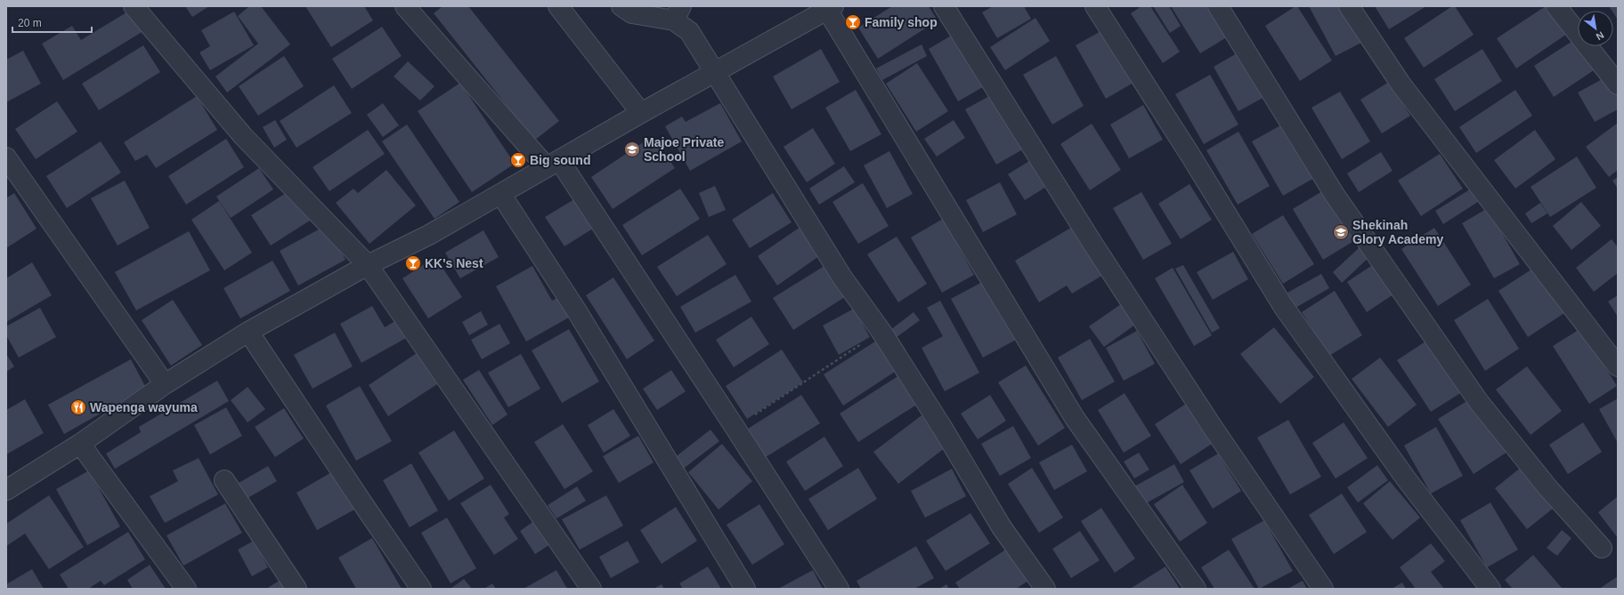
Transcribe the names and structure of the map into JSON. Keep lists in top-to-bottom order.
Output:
{
  "places": {
    "bar": ["Family shop", "Big sound", "KK's Nest"],
    "school or university": ["Majoe Private School", "Shekinah Glory Academy"],
    "restaurant": ["Wapenga wayuma"]
  },
  "scale_bar": "20 m",
  "north": "bottom right"
}
